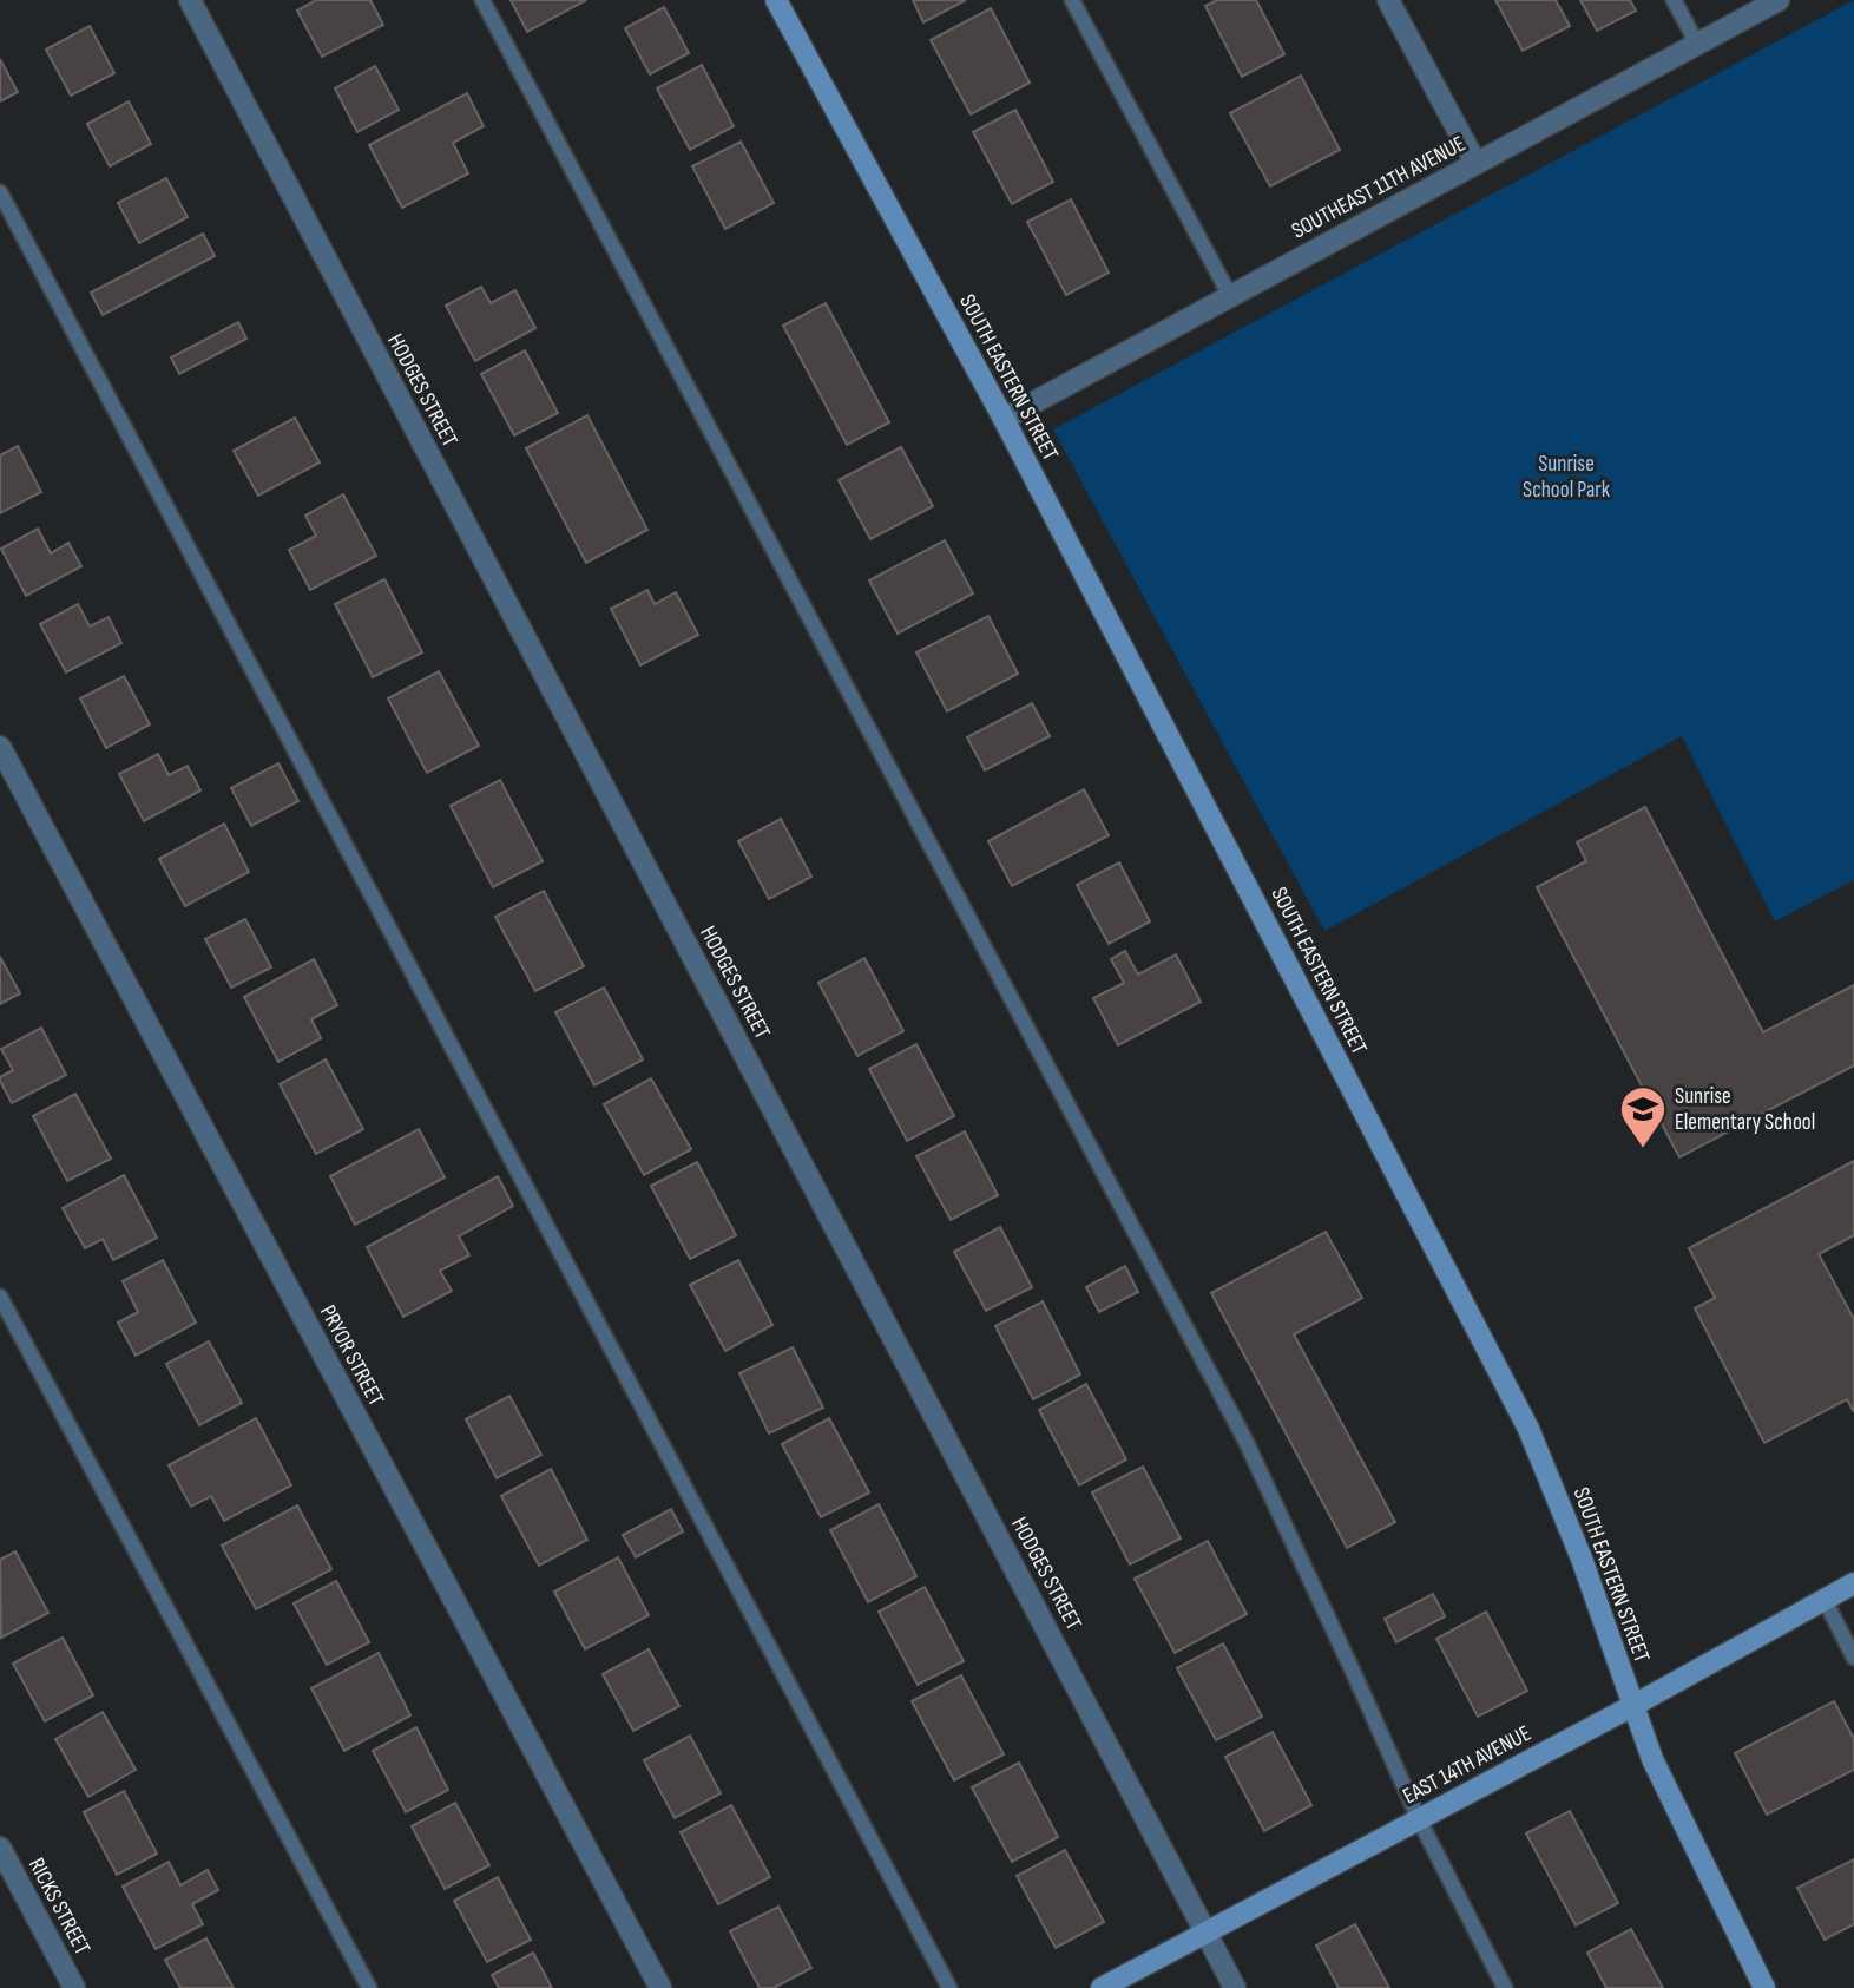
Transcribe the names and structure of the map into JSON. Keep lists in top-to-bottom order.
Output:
{
  "streets": {
    "main road": ["SOUTH EASTERN STREET", "EAST 14TH AVENUE"],
    "street": [
      "SOUTHEAST 11TH AVENUE",
      "HODGES STREET",
      "PRYOR STREET",
      "RICKS STREET"
    ]
  },
  "crossings": [
    ["SOUTHEAST 11TH AVENUE", "SOUTH EASTERN STREET"],
    ["SOUTH EASTERN STREET", "EAST 14TH AVENUE"],
    ["HODGES STREET", "EAST 14TH AVENUE"]
  ],
  "parks": ["Sunrise School Park"],
  "places": {
    "school or university": ["Sunrise Elementary School"]
  }
}
